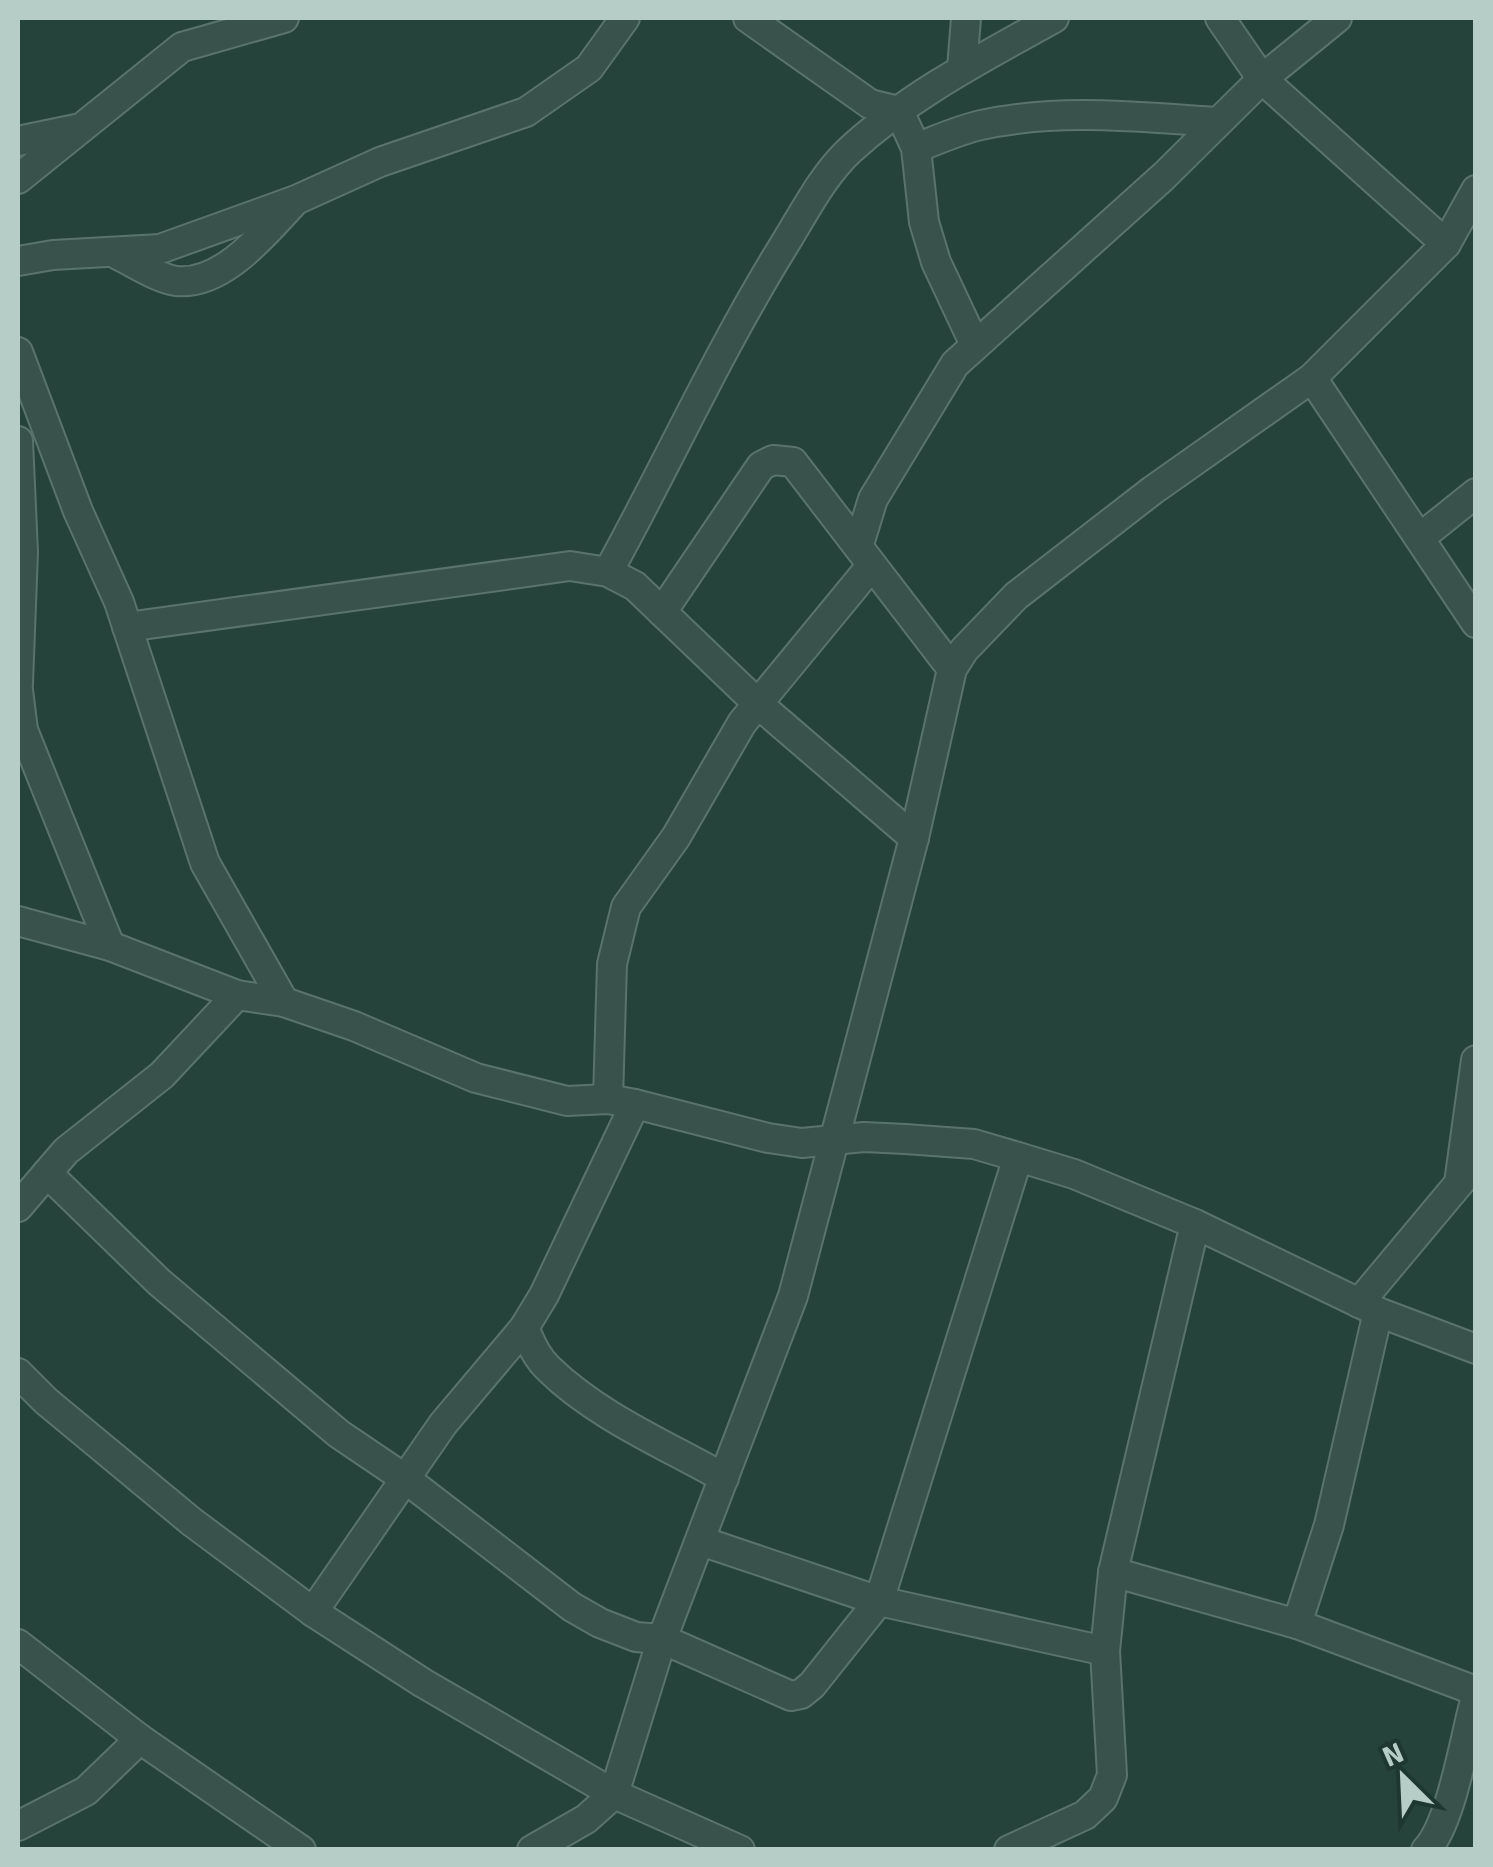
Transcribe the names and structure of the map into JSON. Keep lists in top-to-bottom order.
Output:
{
  "north": "top left"
}
